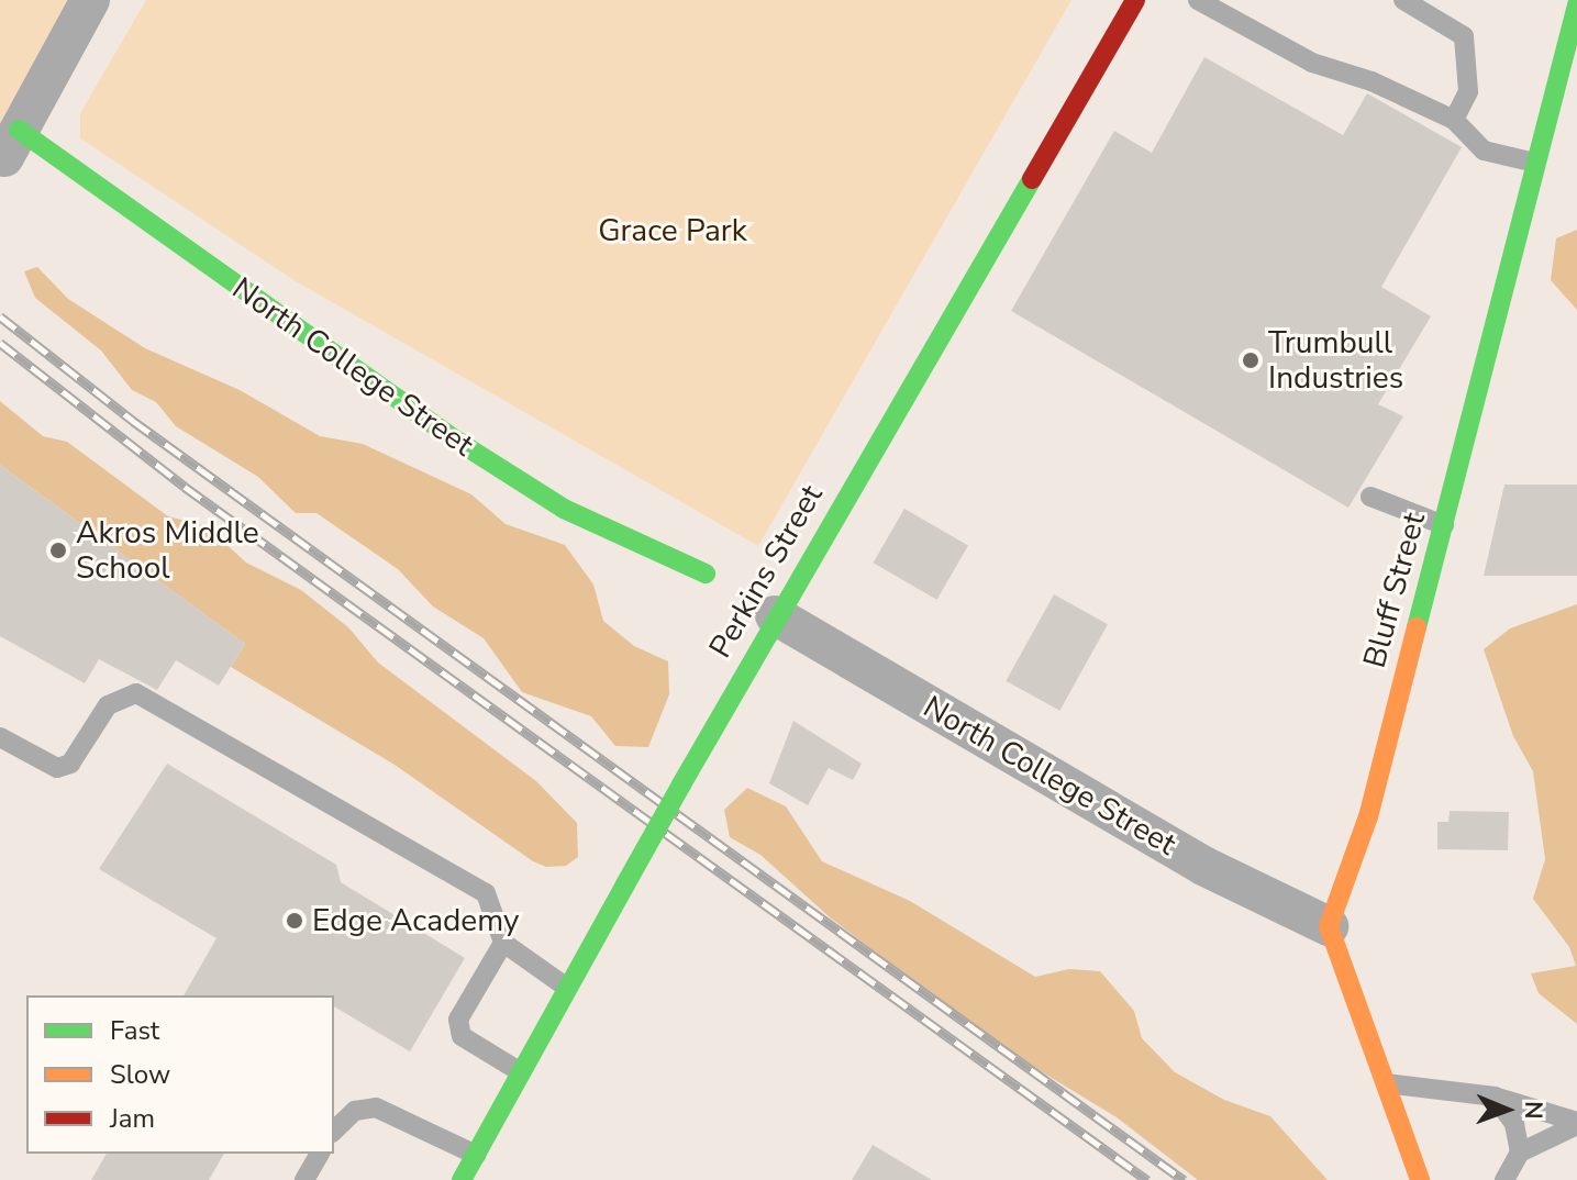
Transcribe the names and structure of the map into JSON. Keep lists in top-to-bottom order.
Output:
{
  "streets": {
    "street": ["North College Street", "Perkins Street", "Bluff Street"]
  },
  "crossings": [
    ["North College Street", "Perkins Street"],
    ["North College Street", "Bluff Street"]
  ],
  "parks": ["Grace Park"],
  "places": ["Trumbull Industries", "Akros Middle School", "Edge Academy"],
  "legend": ["Fast", "Slow", "Jam"],
  "north": "right"
}
